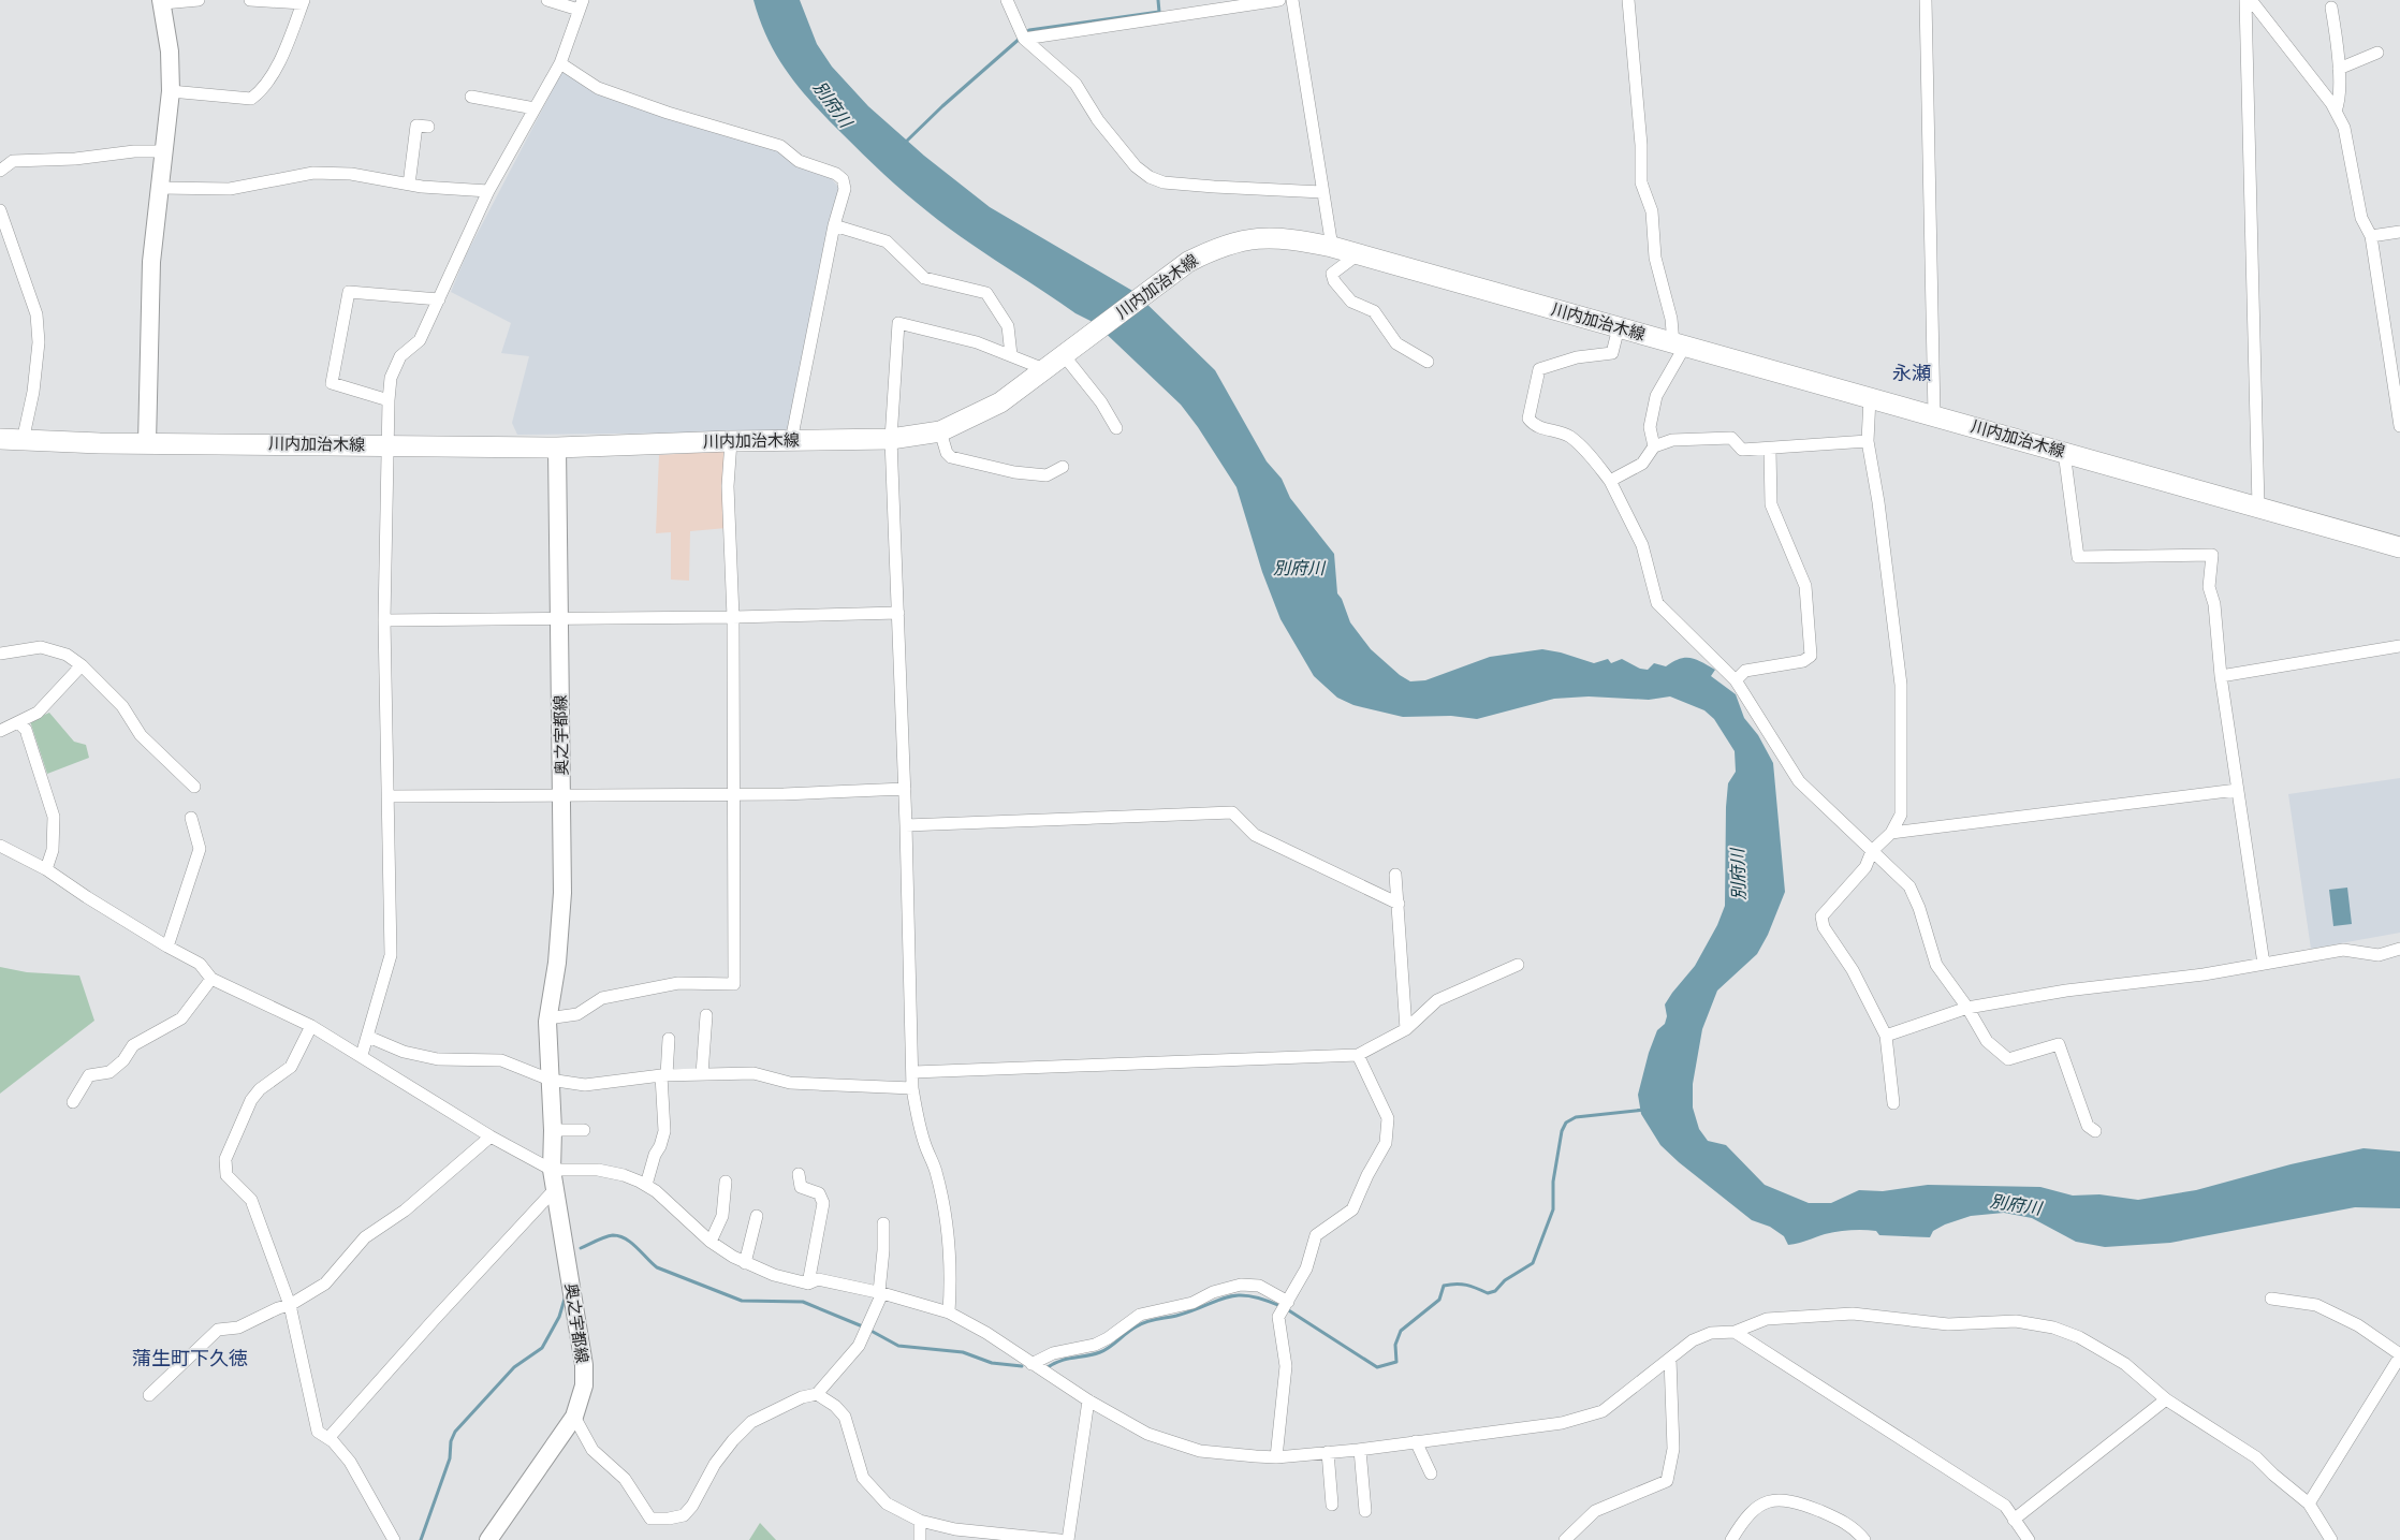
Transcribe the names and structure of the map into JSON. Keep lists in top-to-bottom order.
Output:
{
  "streets": {
    "main road": ["川内加治木線"],
    "street": ["奥之宇都線"]
  },
  "crossings": [
    ["川内加治木線", "奥之宇都線"]
  ],
  "districts": ["永瀬", "蒲生町下久徳"],
  "water": ["別府川"]
}
